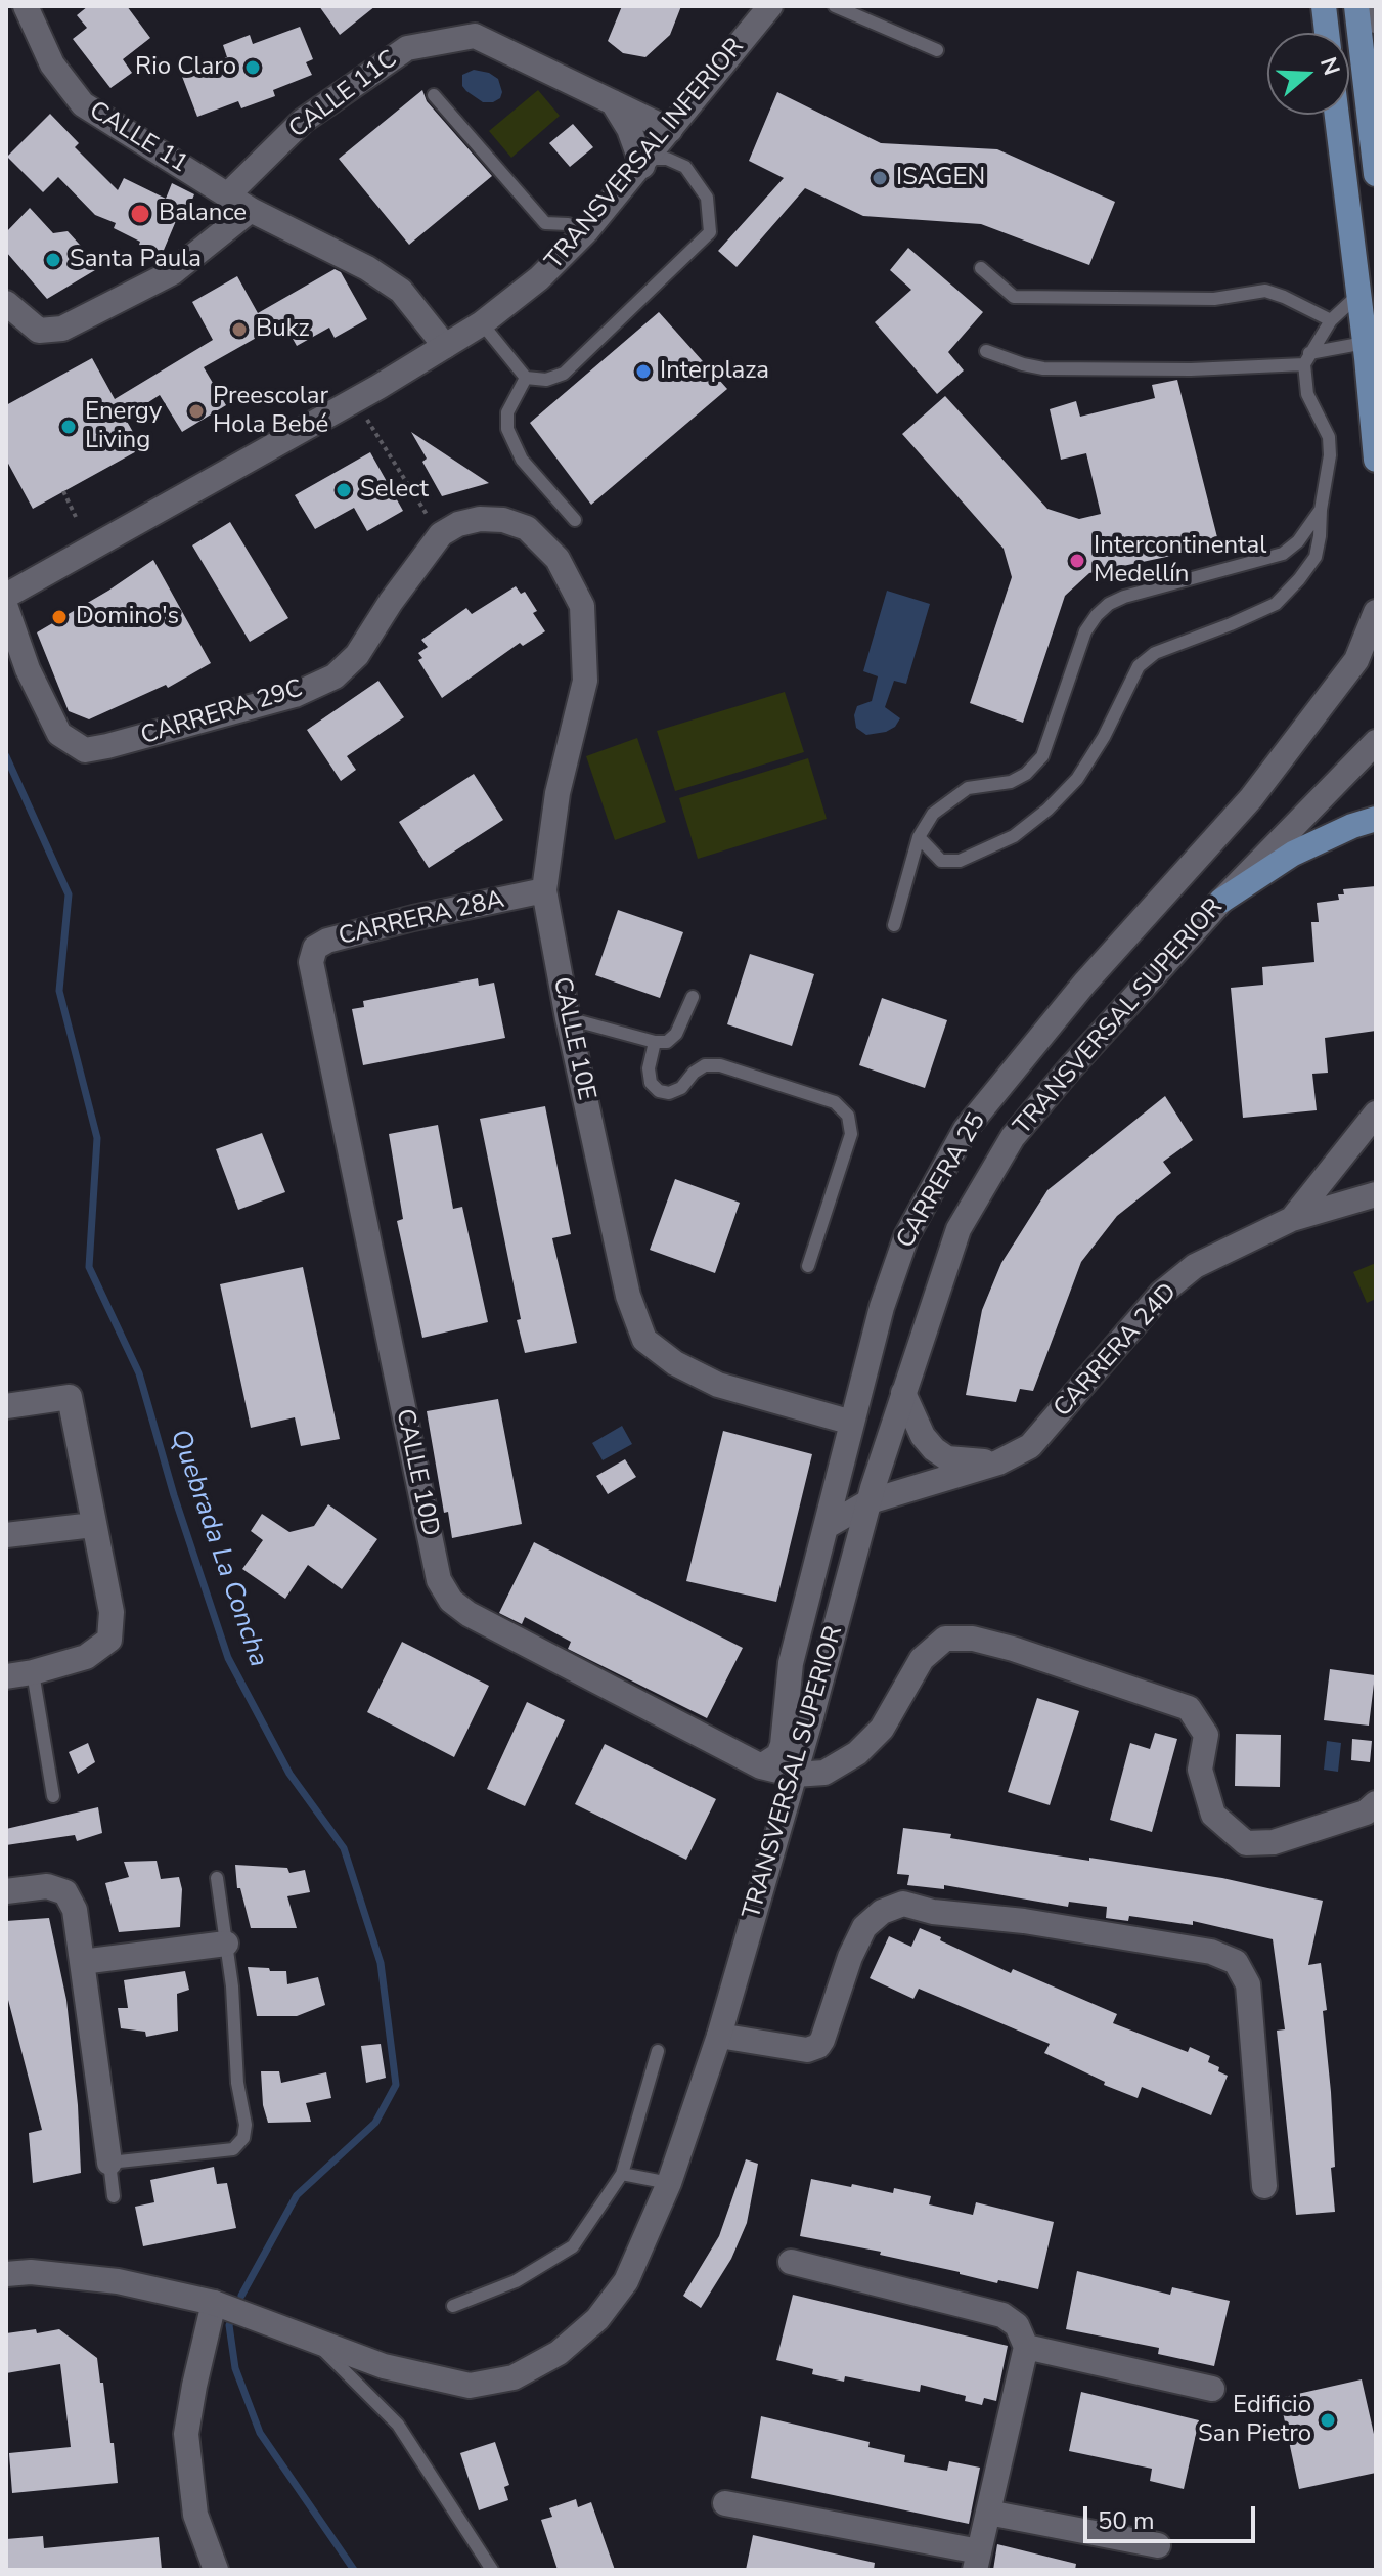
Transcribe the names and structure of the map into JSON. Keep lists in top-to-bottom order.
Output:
{
  "streets": {
    "street": [
      "CALLE 11C",
      "CALLE 11",
      "TRANSVERSAL INFERIOR",
      "CARRERA 29C",
      "CARRERA 28A",
      "TRANSVERSAL SUPERIOR",
      "CALLE 10E",
      "CARRERA 25",
      "CARRERA 24D",
      "CALLE 10D"
    ]
  },
  "crossings": [
    ["CALLE 11C", "CALLE 11"],
    ["CALLE 11C", "TRANSVERSAL INFERIOR"],
    ["CALLE 11", "TRANSVERSAL INFERIOR"],
    ["CARRERA 29C", "CALLE 10E"],
    ["CARRERA 28A", "CALLE 10E"],
    ["CARRERA 28A", "CALLE 10D"],
    ["TRANSVERSAL SUPERIOR", "CARRERA 24D"],
    ["TRANSVERSAL SUPERIOR", "CALLE 10D"],
    ["CALLE 10E", "CARRERA 25"],
    ["CARRERA 25", "CARRERA 24D"],
    ["CARRERA 25", "CALLE 10D"]
  ],
  "water": ["Quebrada La Concha"],
  "places": [
    "Rio Claro",
    "ISAGEN",
    "Balance",
    "Santa Paula",
    "Bukz",
    "Interplaza",
    "Preescolar Hola Bebé",
    "Energy Living",
    "Select",
    "Intercontinental Medellín",
    "Domino's",
    "Edificio San Pietro"
  ],
  "scale_bar": "50 m",
  "north": "right"
}
